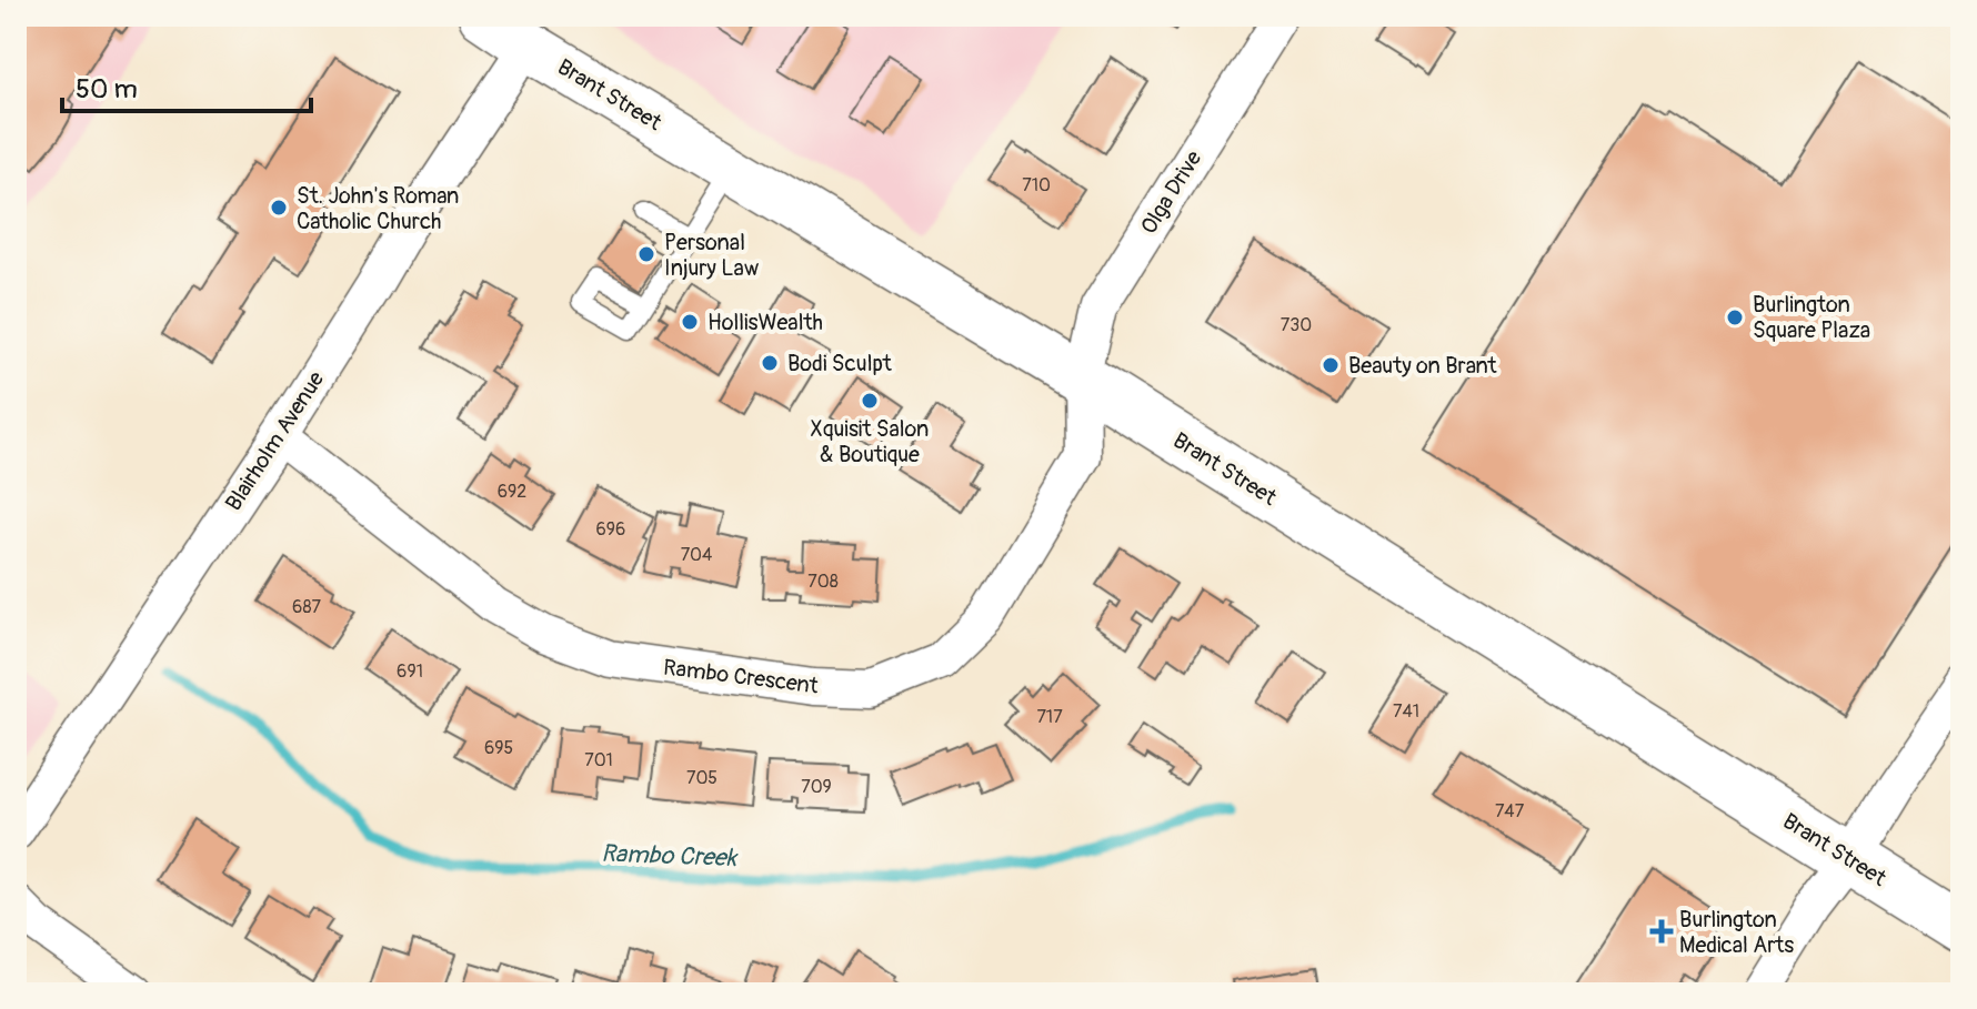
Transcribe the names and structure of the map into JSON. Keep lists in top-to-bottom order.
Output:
{
  "streets": {
    "main road": ["Brant Street"],
    "street": ["Olga Drive", "Blairholm Avenue", "Rambo Crescent"]
  },
  "crossings": [
    ["Brant Street", "Olga Drive"],
    ["Brant Street", "Blairholm Avenue"],
    ["Brant Street", "Rambo Crescent"],
    ["Olga Drive", "Rambo Crescent"],
    ["Blairholm Avenue", "Rambo Crescent"]
  ],
  "water": ["Rambo Creek"],
  "places": {
    "other": [
      "St. John's Roman Catholic Church",
      "Personal Injury Law",
      "Burlington Square Plaza",
      "HollisWealth",
      "Bodi Sculpt",
      "Beauty on Brant",
      "Xquisit Salon & Boutique"
    ],
    "health": ["Burlington Medical Arts"]
  },
  "house_numbers": [
    "710",
    "730",
    "692",
    "696",
    "704",
    "708",
    "687",
    "691",
    "741",
    "717",
    "695",
    "701",
    "705",
    "709",
    "747"
  ],
  "scale_bar": "50 m"
}
